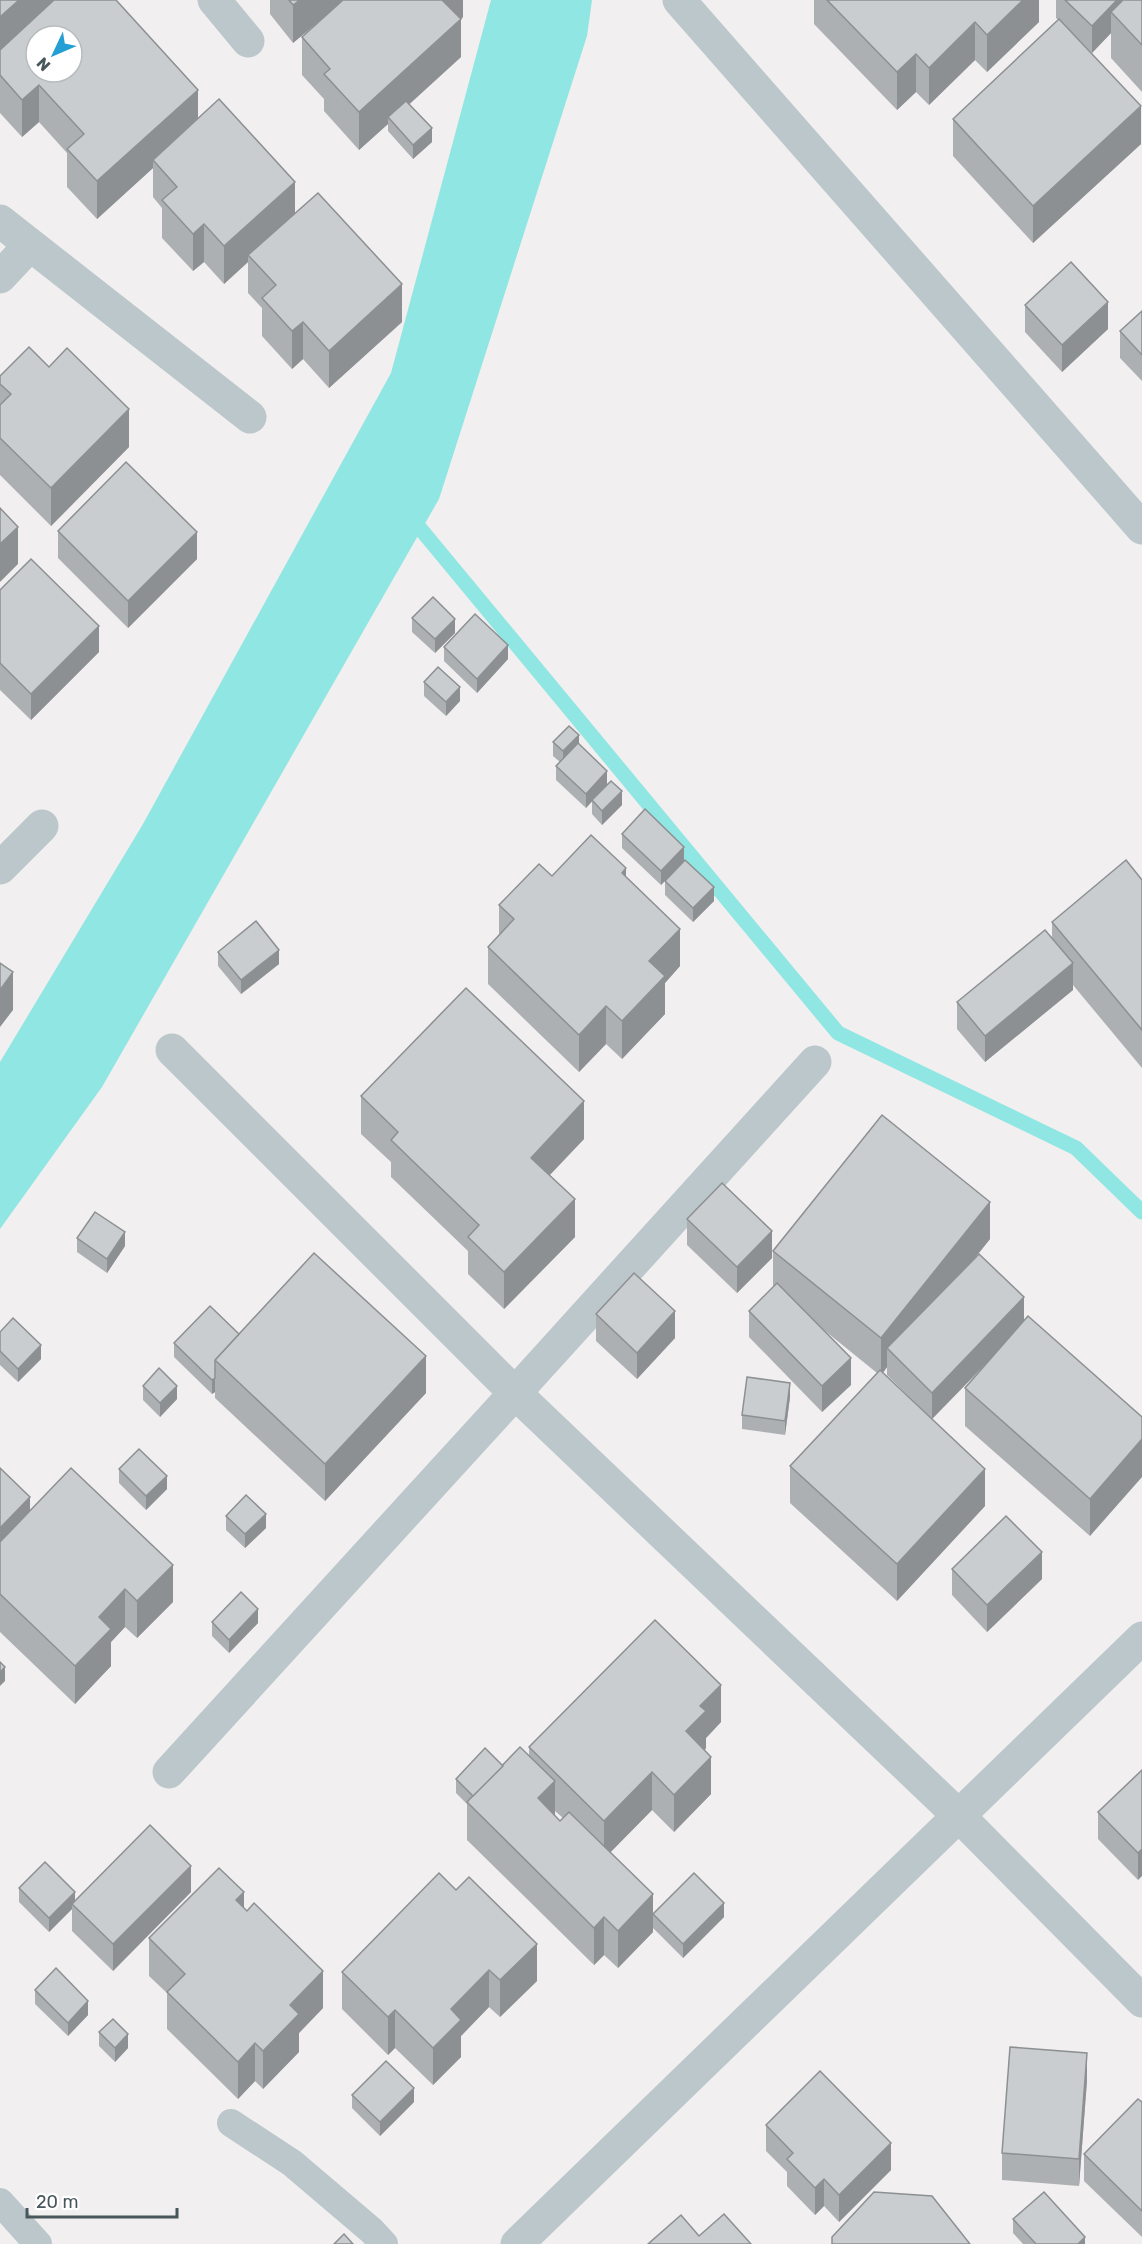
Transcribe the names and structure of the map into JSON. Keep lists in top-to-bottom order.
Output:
{
  "scale_bar": "20 m",
  "north": "bottom left"
}
